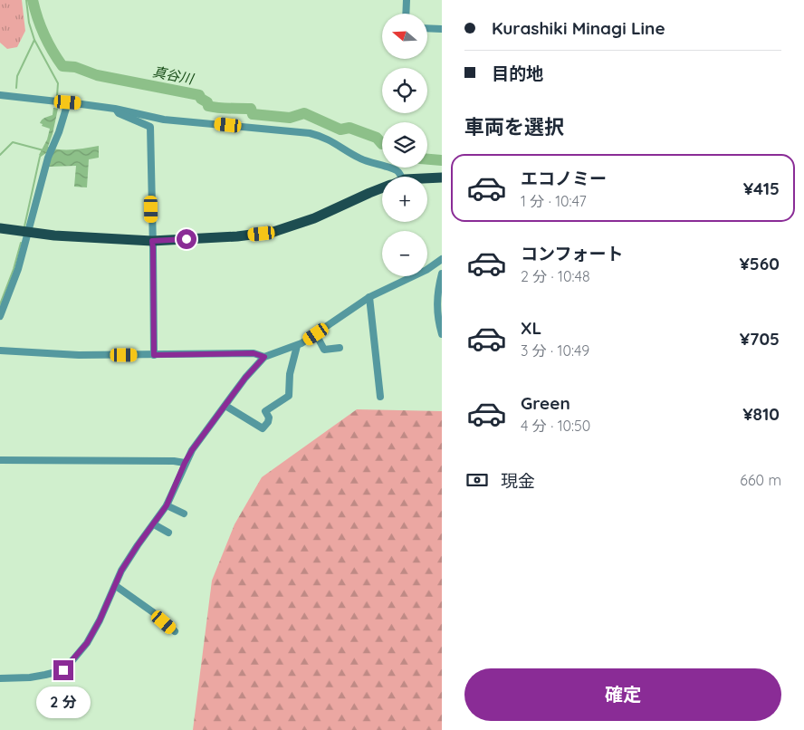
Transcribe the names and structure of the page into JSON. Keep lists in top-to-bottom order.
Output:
{
  "water": ["真谷川"],
  "north": "left",
  "page": {
    "banner": ["Kurashiki Minagi Line", "目的地"],
    "map_buttons": ["+", "−"],
    "heading": "車両を選択",
    "list": [
      {
        "name": "エコノミー",
        "note": "1 分 · 10:47",
        "value": "¥415"
      },
      {
        "name": "コンフォート",
        "note": "2 分 · 10:48",
        "value": "¥560"
      },
      {
        "name": "XL",
        "note": "3 分 · 10:49",
        "value": "¥705"
      },
      {
        "name": "Green",
        "note": "4 分 · 10:50",
        "value": "¥810"
      }
    ],
    "pay": ["現金", "660 m"],
    "buttons": "確定",
    "bubble": "2 分"
  }
}
